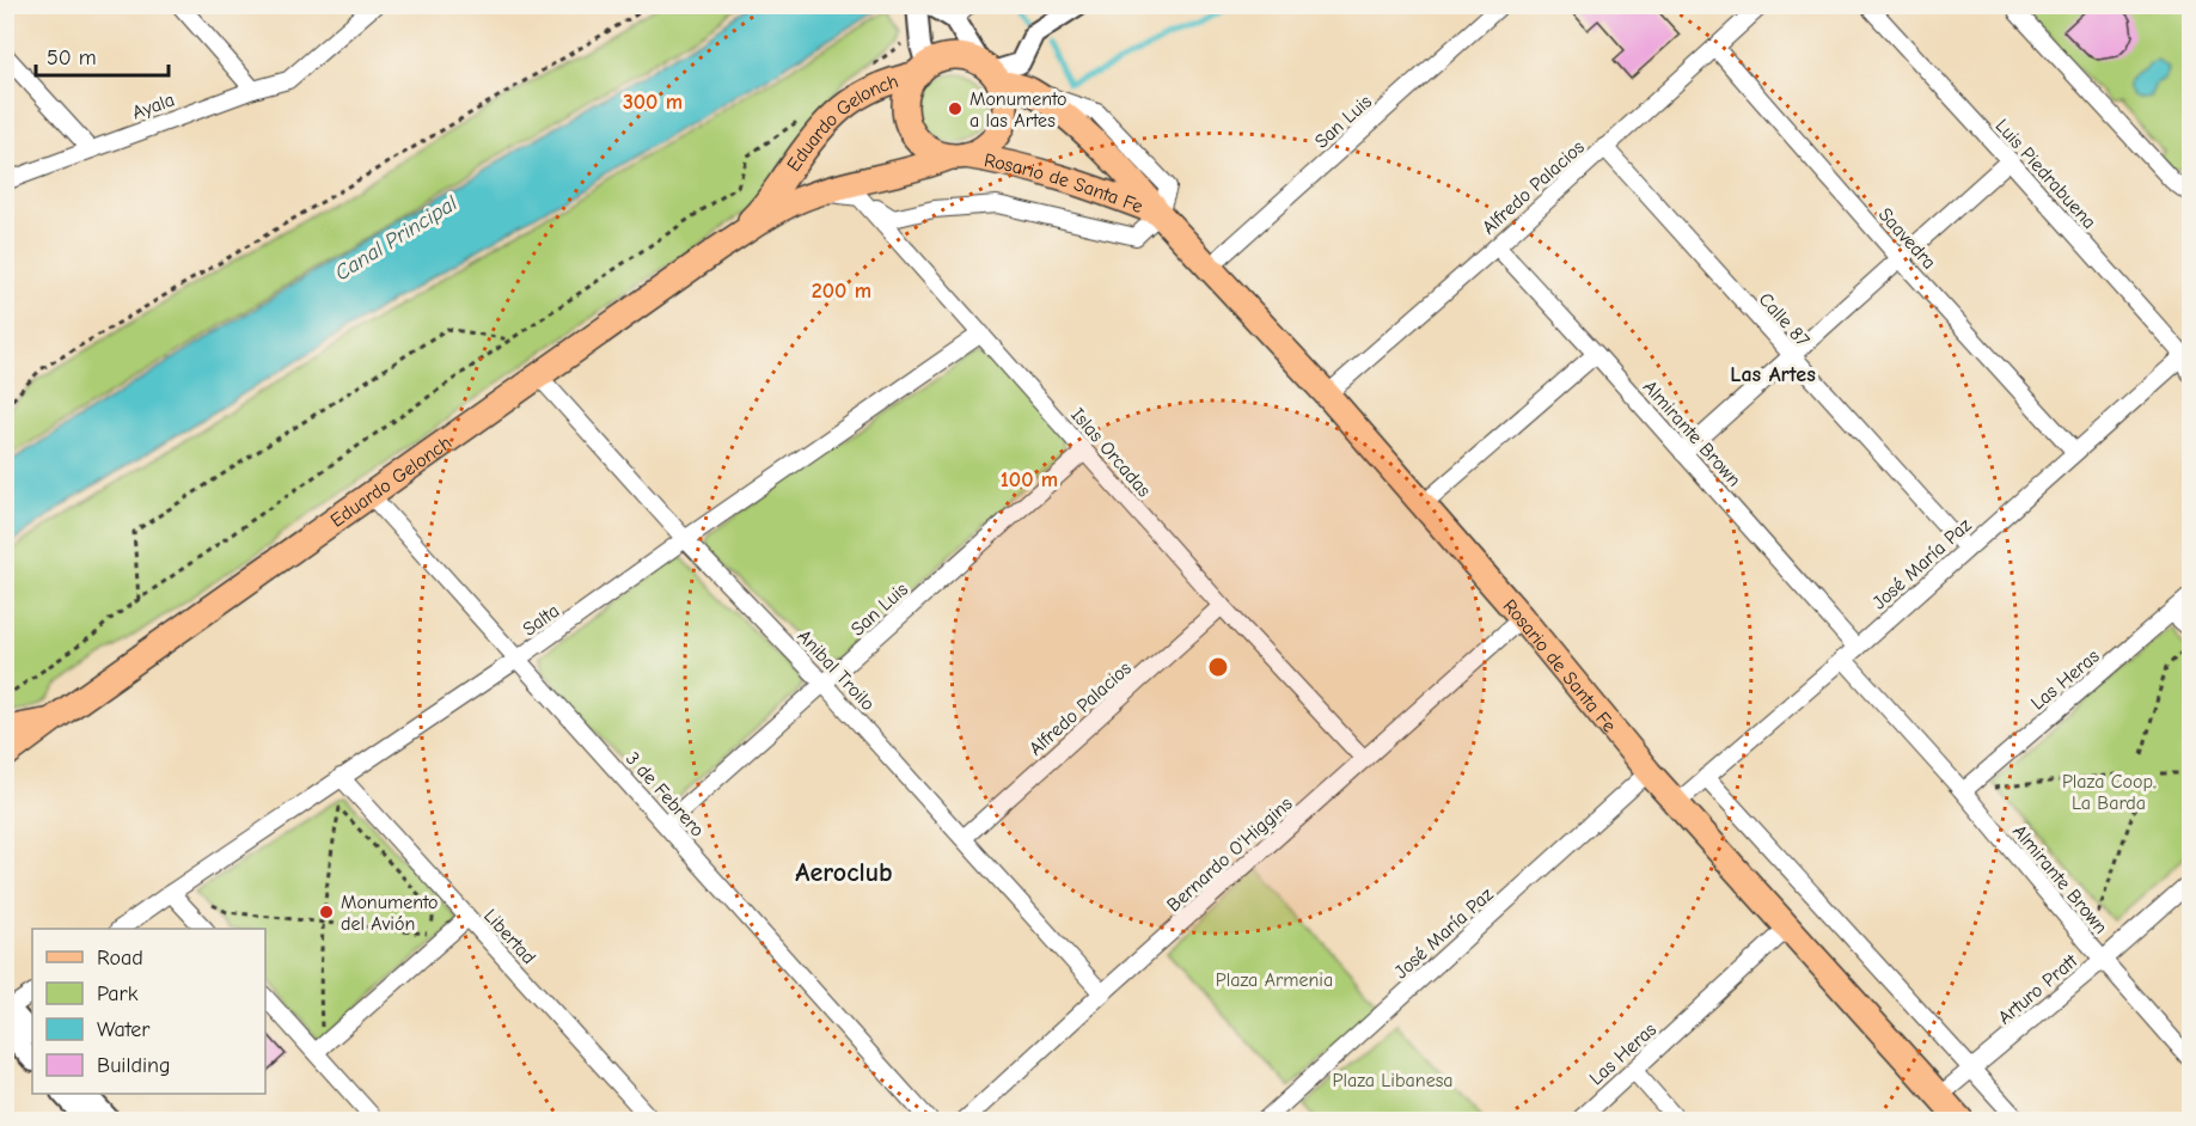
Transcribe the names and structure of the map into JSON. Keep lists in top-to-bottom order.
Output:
{
  "streets": {
    "main road": ["Eduardo Gelonch", "Rosario de Santa Fe"],
    "street": [
      "Ayala",
      "San Luis",
      "Luis Piedrabuena",
      "Alfredo Palacios",
      "Saavedra",
      "Calle 87",
      "Almirante Brown",
      "Islas Orcadas",
      "José María Paz",
      "Salta",
      "Anibal Troilo",
      "Las Heras",
      "3 de Febrero",
      "Bernardo O'Higgins",
      "Libertad",
      "Arturo Pratt"
    ]
  },
  "crossings": [
    ["San Luis", "Rosario de Santa Fe"],
    ["San Luis", "Islas Orcadas"],
    ["San Luis", "Anibal Troilo"],
    ["San Luis", "3 de Febrero"],
    ["Eduardo Gelonch", "Rosario de Santa Fe"],
    ["Eduardo Gelonch", "Anibal Troilo"],
    ["Eduardo Gelonch", "3 de Febrero"],
    ["Luis Piedrabuena", "José María Paz"],
    ["Rosario de Santa Fe", "Alfredo Palacios"],
    ["Rosario de Santa Fe", "José María Paz"],
    ["Rosario de Santa Fe", "Las Heras"],
    ["Rosario de Santa Fe", "Bernardo O'Higgins"],
    ["Rosario de Santa Fe", "Arturo Pratt"],
    ["Alfredo Palacios", "Saavedra"],
    ["Alfredo Palacios", "Calle 87"],
    ["Alfredo Palacios", "Almirante Brown"],
    ["Alfredo Palacios", "Islas Orcadas"],
    ["Alfredo Palacios", "Anibal Troilo"],
    ["Saavedra", "José María Paz"],
    ["Calle 87", "José María Paz"],
    ["Almirante Brown", "José María Paz"],
    ["Almirante Brown", "Las Heras"],
    ["Almirante Brown", "Arturo Pratt"],
    ["Islas Orcadas", "Salta"],
    ["Islas Orcadas", "Bernardo O'Higgins"],
    ["Salta", "Anibal Troilo"],
    ["Salta", "3 de Febrero"],
    ["Salta", "Libertad"],
    ["Anibal Troilo", "Bernardo O'Higgins"]
  ],
  "districts": ["Las Artes", "Aeroclub"],
  "water": ["Canal Principal"],
  "parks": ["Plaza Coop. La Barda", "Plaza Armenia", "Plaza Libanesa"],
  "places": ["Monumento a las Artes", "Monumento del Avión"],
  "legend": [
    "Road",
    "Park",
    "Water",
    "Building"
  ],
  "scale_bar": "50 m",
  "rings": ["300 m", "200 m", "100 m"]
}
